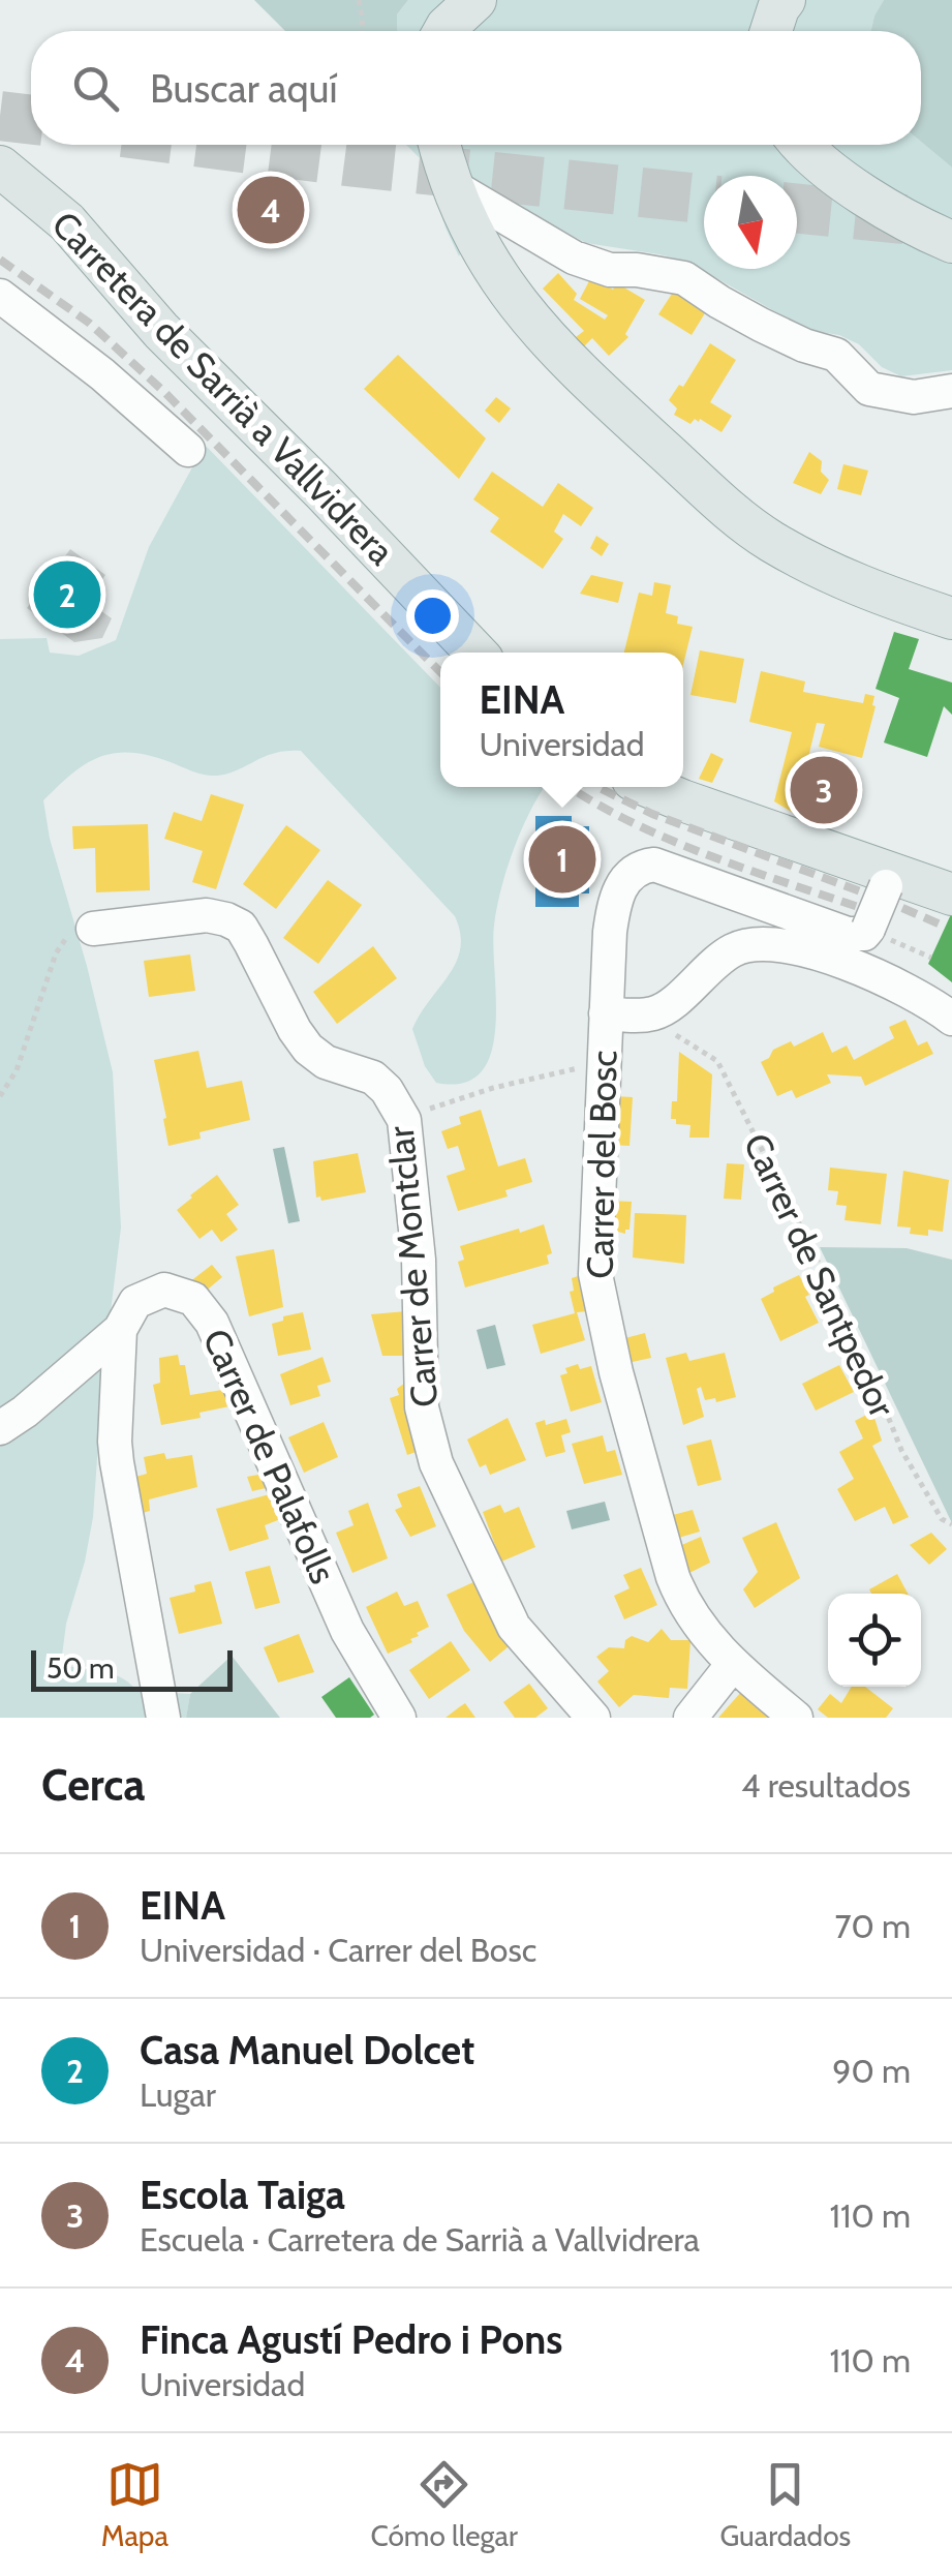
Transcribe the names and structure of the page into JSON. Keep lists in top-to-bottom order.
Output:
{
  "streets": {
    "main road": ["Carretera de Sarrià a Vallvidrera"],
    "street": ["Carrer del Bosc", "Carrer de Montclar", "Carrer de Palafolls"],
    "path": ["Carrer de Santpedor"]
  },
  "scale_bar": "50 m",
  "north": "bottom",
  "page": {
    "search": "Buscar aquí",
    "pins": [
      "4",
      "2",
      "3",
      "1"
    ],
    "popup": ["EINA", "Universidad"],
    "scale": "50 m",
    "heading": ["Cerca", "4 resultados"],
    "list": [
      {
        "mark": "1",
        "name": "EINA",
        "note": "Universidad · Carrer del Bosc",
        "value": "70 m"
      },
      {
        "mark": "2",
        "name": "Casa Manuel Dolcet",
        "note": "Lugar",
        "value": "90 m"
      },
      {
        "mark": "3",
        "name": "Escola Taiga",
        "note": "Escuela · Carretera de Sarrià a Vallvidrera",
        "value": "110 m"
      },
      {
        "mark": "4",
        "name": "Finca Agustí Pedro i Pons",
        "note": "Universidad",
        "value": "110 m"
      }
    ],
    "nav": ["Mapa", "Cómo llegar", "Guardados"]
  }
}
